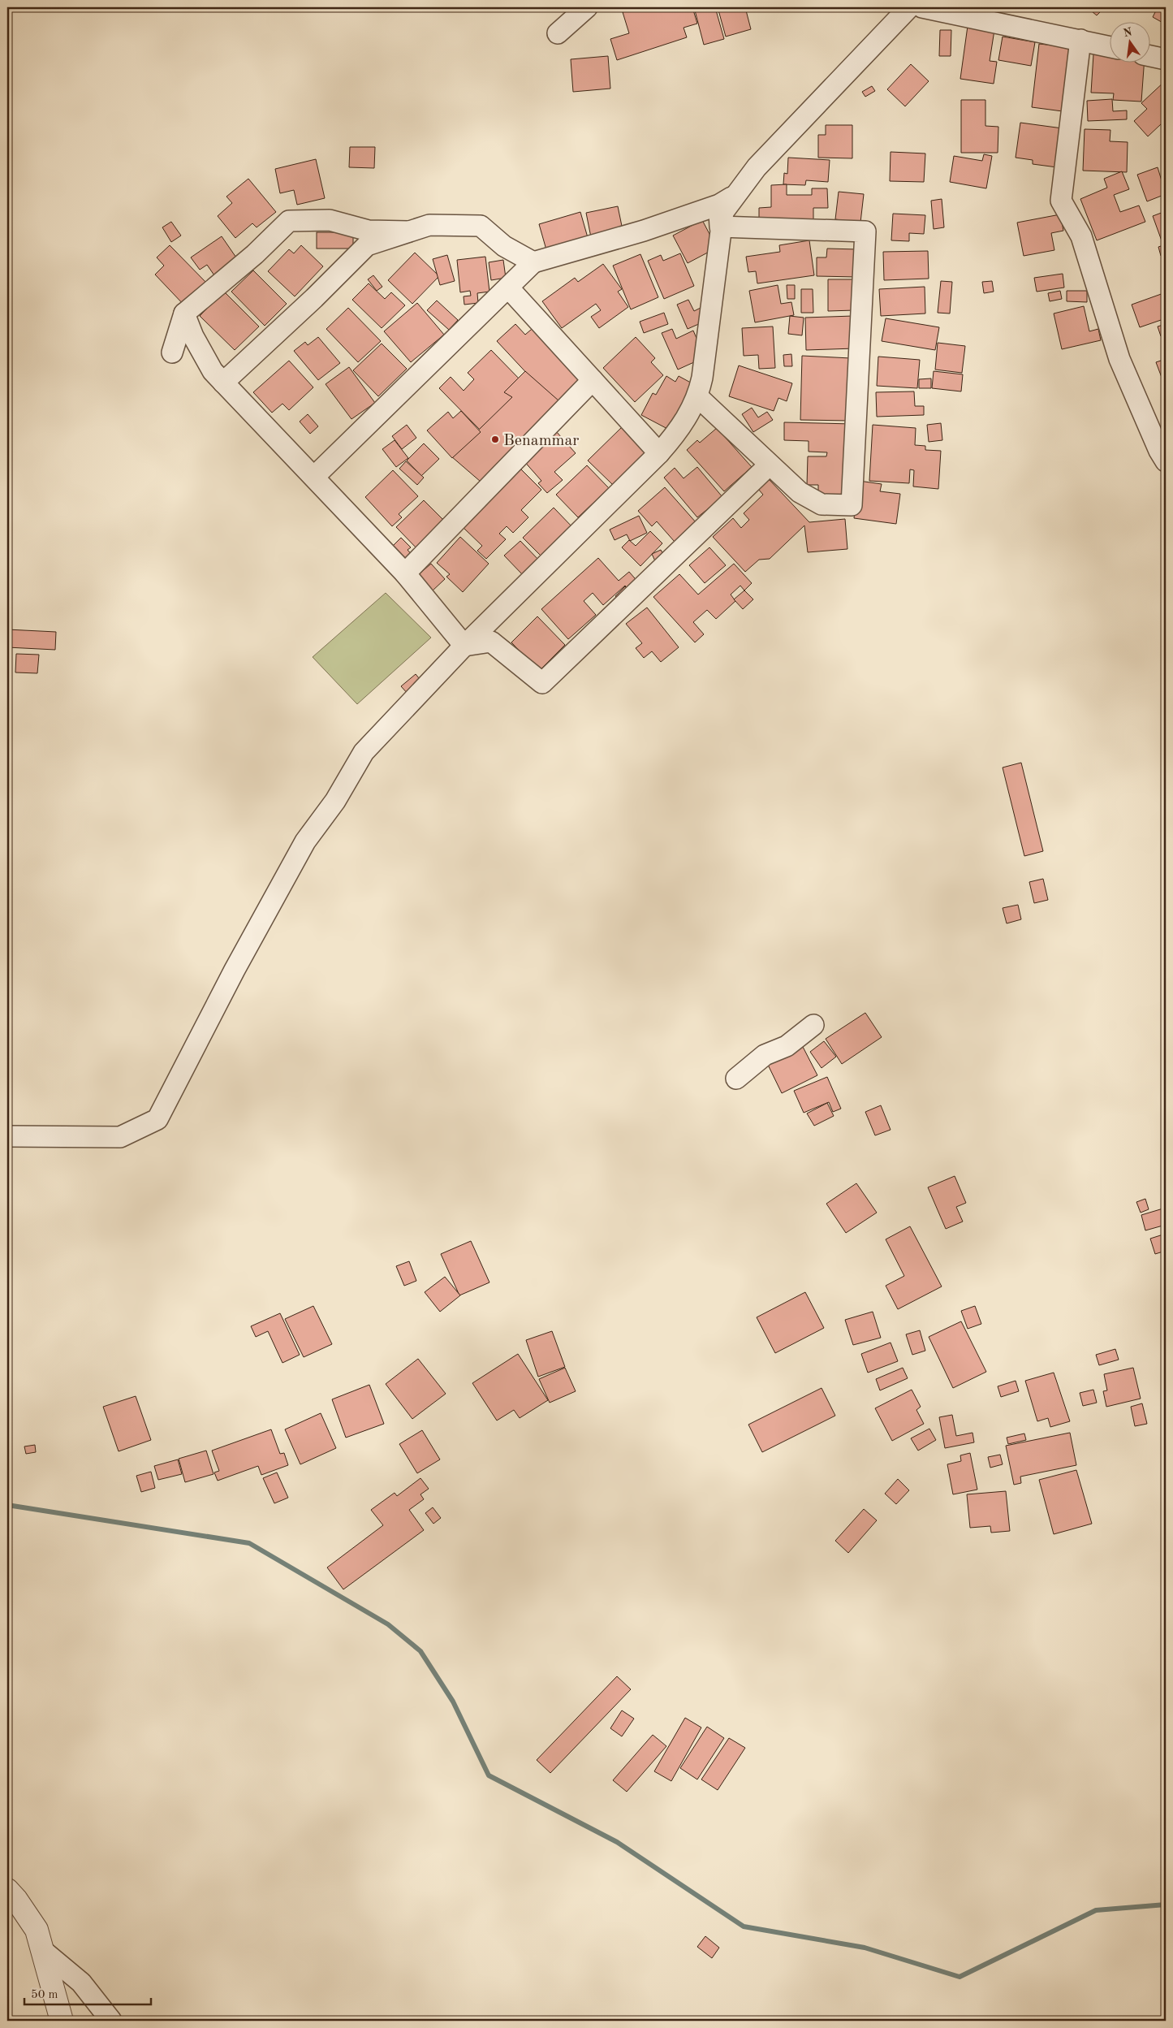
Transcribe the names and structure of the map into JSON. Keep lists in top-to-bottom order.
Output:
{
  "places": ["Benammar"],
  "scale_bar": "50 m",
  "north": "top"
}
